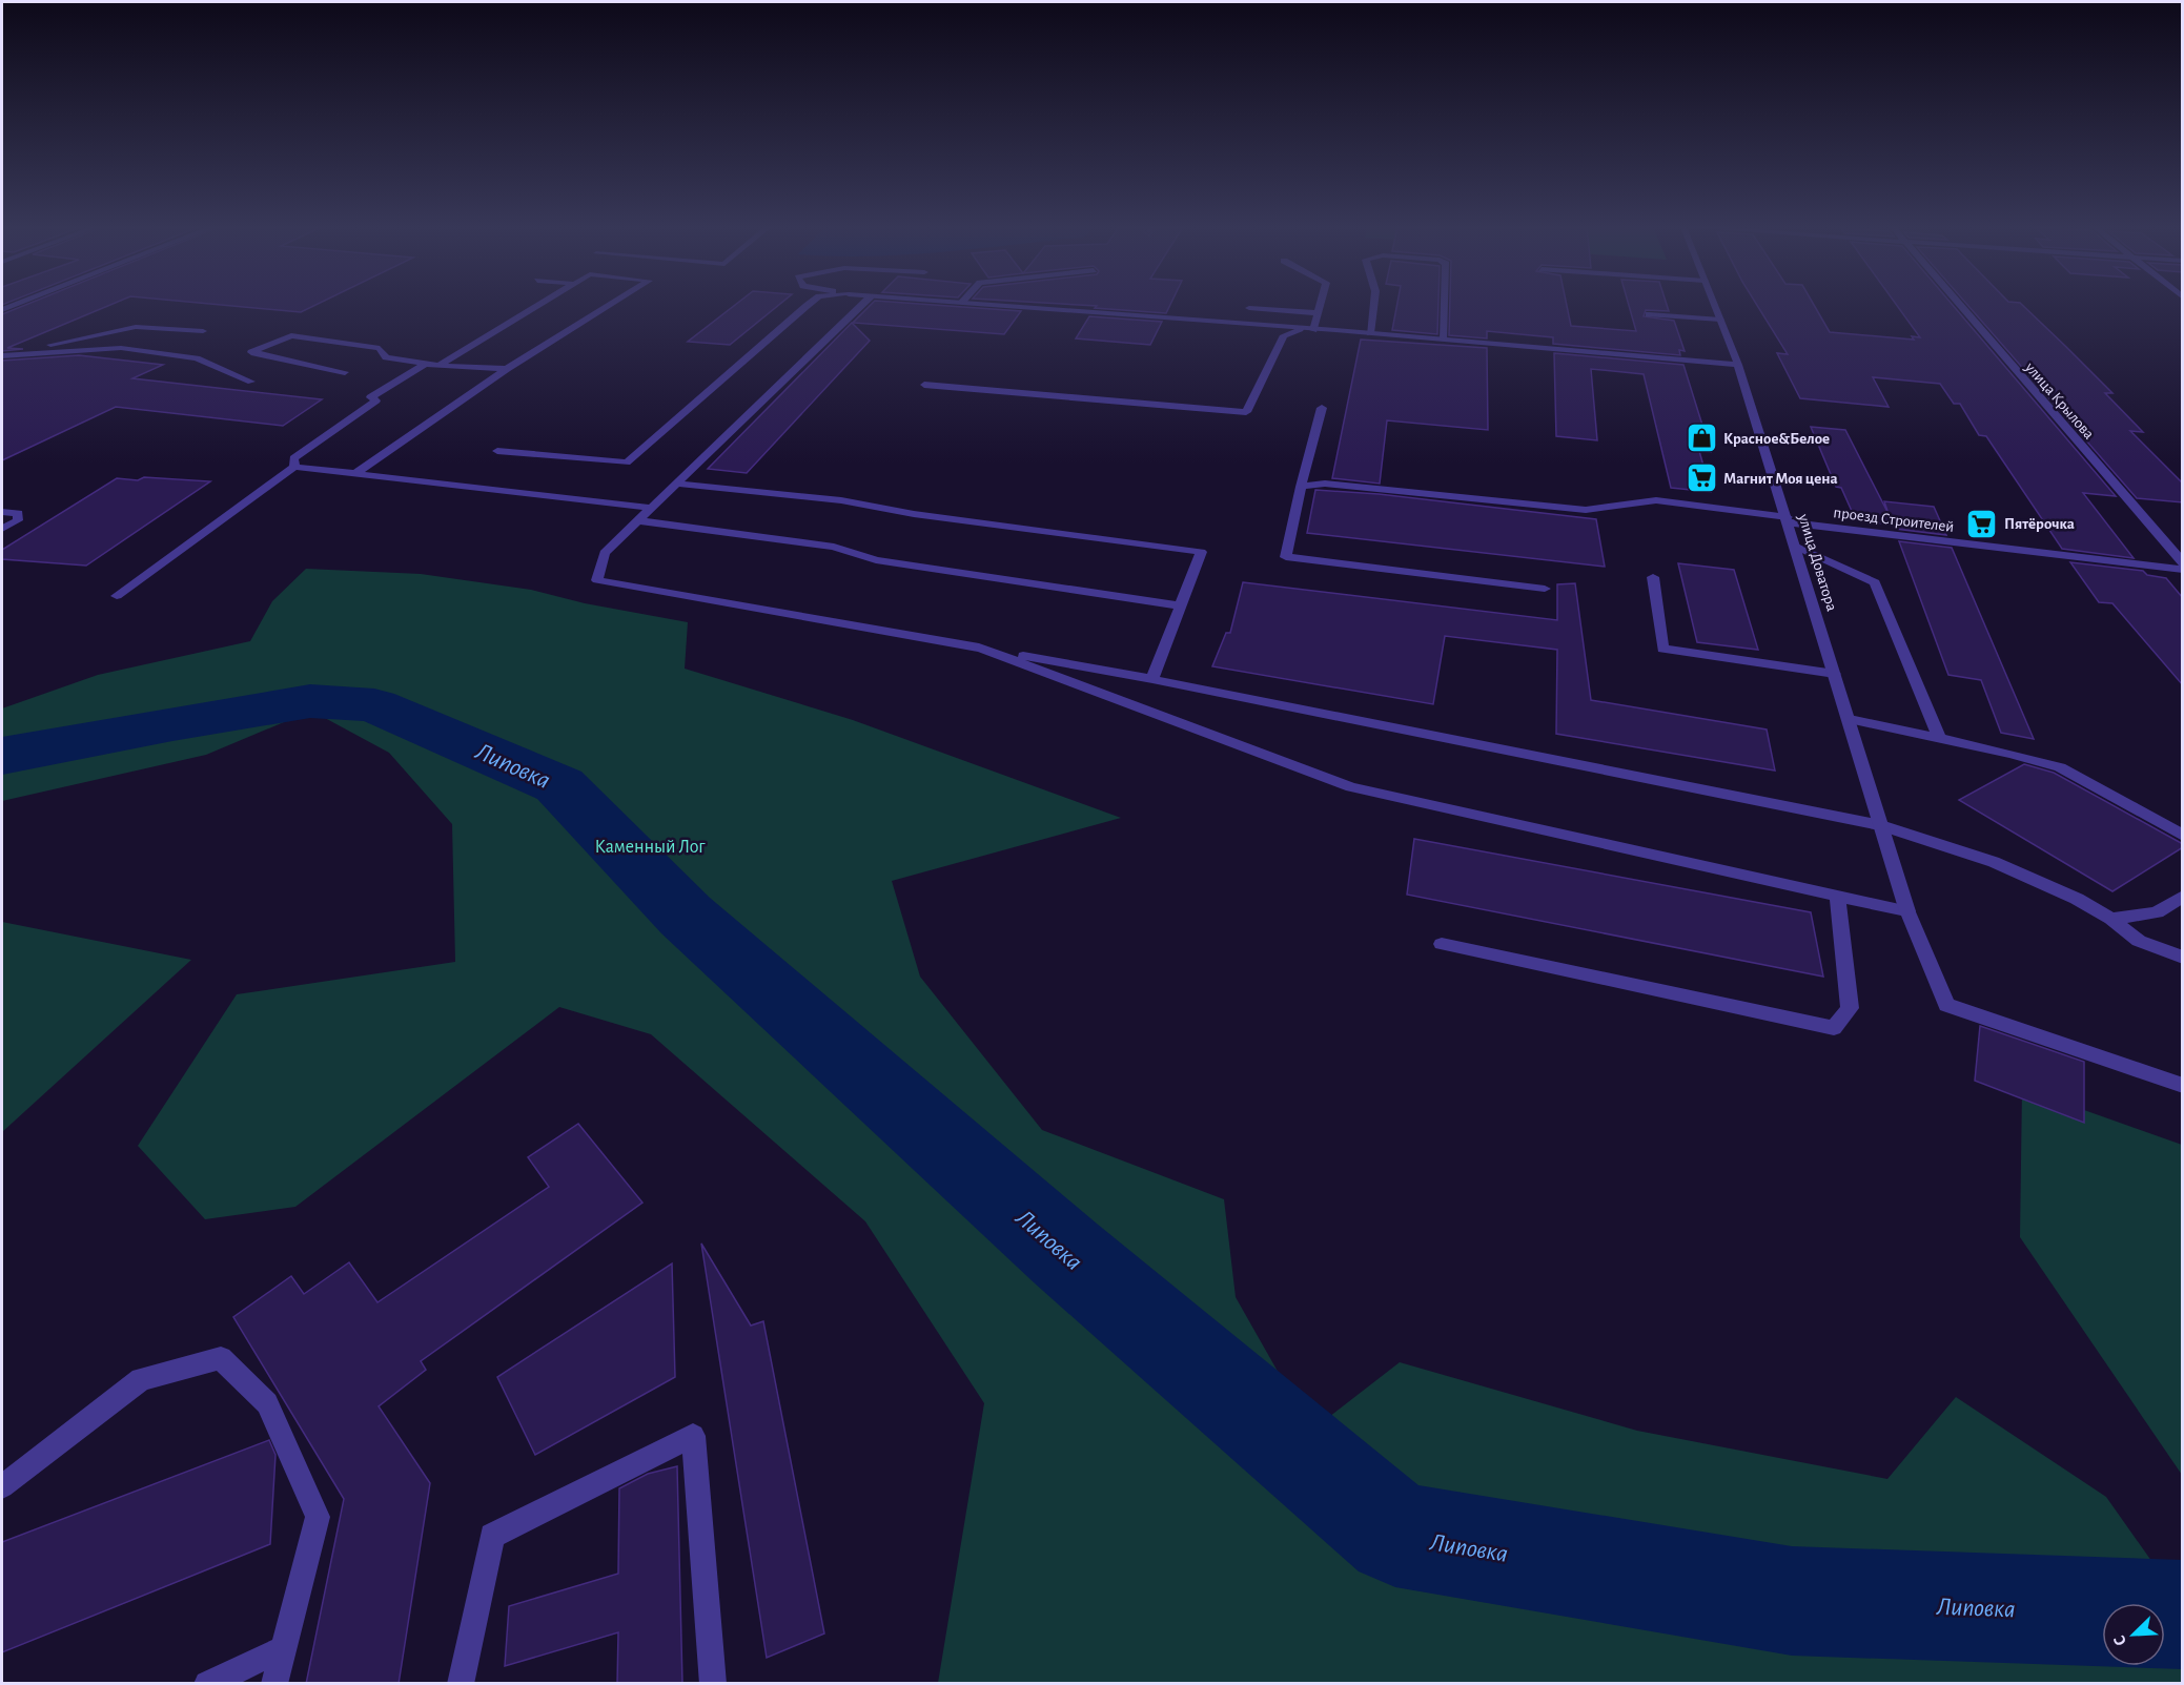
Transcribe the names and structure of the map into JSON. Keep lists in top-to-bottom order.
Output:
{
  "streets": {
    "street": ["улица Крылова", "проезд Строителей", "улица Доватора"]
  },
  "crossings": [
    ["проезд Строителей", "улица Доватора"]
  ],
  "water": ["Липовка"],
  "parks": ["Каменный Лог"],
  "places": {
    "shop": ["Красное&Белое"],
    "supermarket": ["Магнит Моя цена", "Пятёрочка"]
  },
  "north": "bottom left"
}
